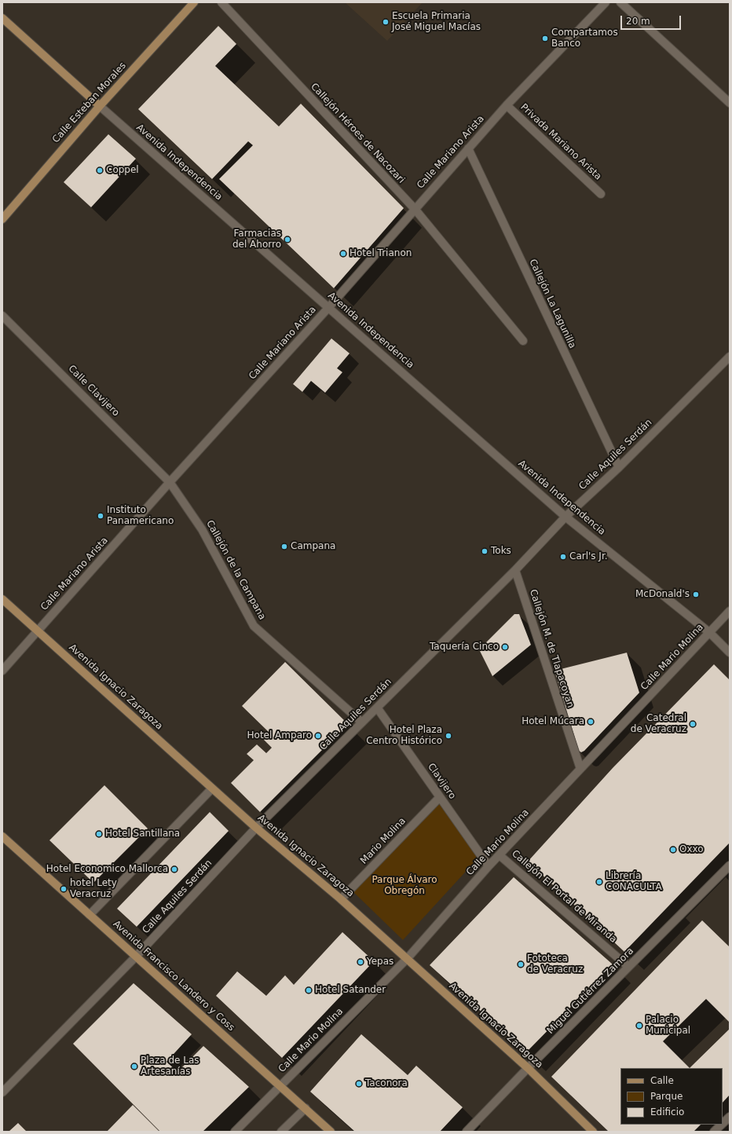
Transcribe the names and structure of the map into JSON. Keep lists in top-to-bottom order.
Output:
{
  "streets": {
    "main road": [
      "Calle Esteban Morales",
      "Avenida Independencia",
      "Avenida Ignacio Zaragoza",
      "Avenida Francisco Landero y Coss"
    ],
    "street": [
      "Callejón Héroes de Nacozari",
      "Privada Mariano Arista",
      "Calle Mariano Arista",
      "Callejón La Lagunilla",
      "Calle Clavijero",
      "Calle Aquiles Serdán",
      "Callejón de la Campana",
      "Callejón M. de Tlapacoyan",
      "Calle Mario Molina",
      "Clavijero",
      "Mario Molina",
      "Callejón El Portal de Miranda",
      "Miguel Gutiérrez Zamora"
    ]
  },
  "crossings": [
    ["Calle Esteban Morales", "Avenida Independencia"],
    ["Callejón Héroes de Nacozari", "Calle Mariano Arista"],
    ["Privada Mariano Arista", "Calle Mariano Arista"],
    ["Calle Mariano Arista", "Avenida Independencia"],
    ["Calle Mariano Arista", "Callejón La Lagunilla"],
    ["Calle Mariano Arista", "Calle Clavijero"],
    ["Calle Mariano Arista", "Callejón de la Campana"],
    ["Calle Mariano Arista", "Avenida Ignacio Zaragoza"],
    ["Avenida Independencia", "Calle Aquiles Serdán"],
    ["Avenida Independencia", "Calle Mario Molina"],
    ["Callejón La Lagunilla", "Calle Aquiles Serdán"],
    ["Calle Clavijero", "Callejón de la Campana"],
    ["Calle Aquiles Serdán", "Callejón de la Campana"],
    ["Calle Aquiles Serdán", "Callejón M. de Tlapacoyan"],
    ["Calle Aquiles Serdán", "Avenida Ignacio Zaragoza"],
    ["Calle Aquiles Serdán", "Clavijero"],
    ["Calle Aquiles Serdán", "Avenida Francisco Landero y Coss"],
    ["Callejón M. de Tlapacoyan", "Calle Mario Molina"],
    ["Calle Mario Molina", "Avenida Ignacio Zaragoza"],
    ["Calle Mario Molina", "Clavijero"],
    ["Calle Mario Molina", "Callejón El Portal de Miranda"],
    ["Calle Mario Molina", "Avenida Francisco Landero y Coss"],
    ["Avenida Ignacio Zaragoza", "Mario Molina"],
    ["Avenida Ignacio Zaragoza", "Miguel Gutiérrez Zamora"],
    ["Clavijero", "Mario Molina"],
    ["Callejón El Portal de Miranda", "Miguel Gutiérrez Zamora"]
  ],
  "parks": ["Parque Álvaro Obregón"],
  "places": [
    "Escuela Primaria José Miguel Macías",
    "Compartamos Banco",
    "Coppel",
    "Farmacias del Ahorro",
    "Hotel Trianon",
    "Instituto Panamericano",
    "Campana",
    "Toks",
    "Carl's Jr.",
    "McDonald's",
    "Taquería Cinco",
    "Hotel Múcara",
    "Catedral de Veracruz",
    "Hotel Amparo",
    "Hotel Plaza Centro Histórico",
    "Hotel Santillana",
    "Oxxo",
    "Hotel Economico Mallorca",
    "Librería CONACULTA",
    "hotel Lety Veracruz",
    "Yepas",
    "Fototeca de Veracruz",
    "Hotel Satander",
    "Palacio Municipal",
    "Plaza de Las Artesanías",
    "Taconora"
  ],
  "legend": ["Calle", "Parque", "Edificio"],
  "scale_bar": "20 m"
}
